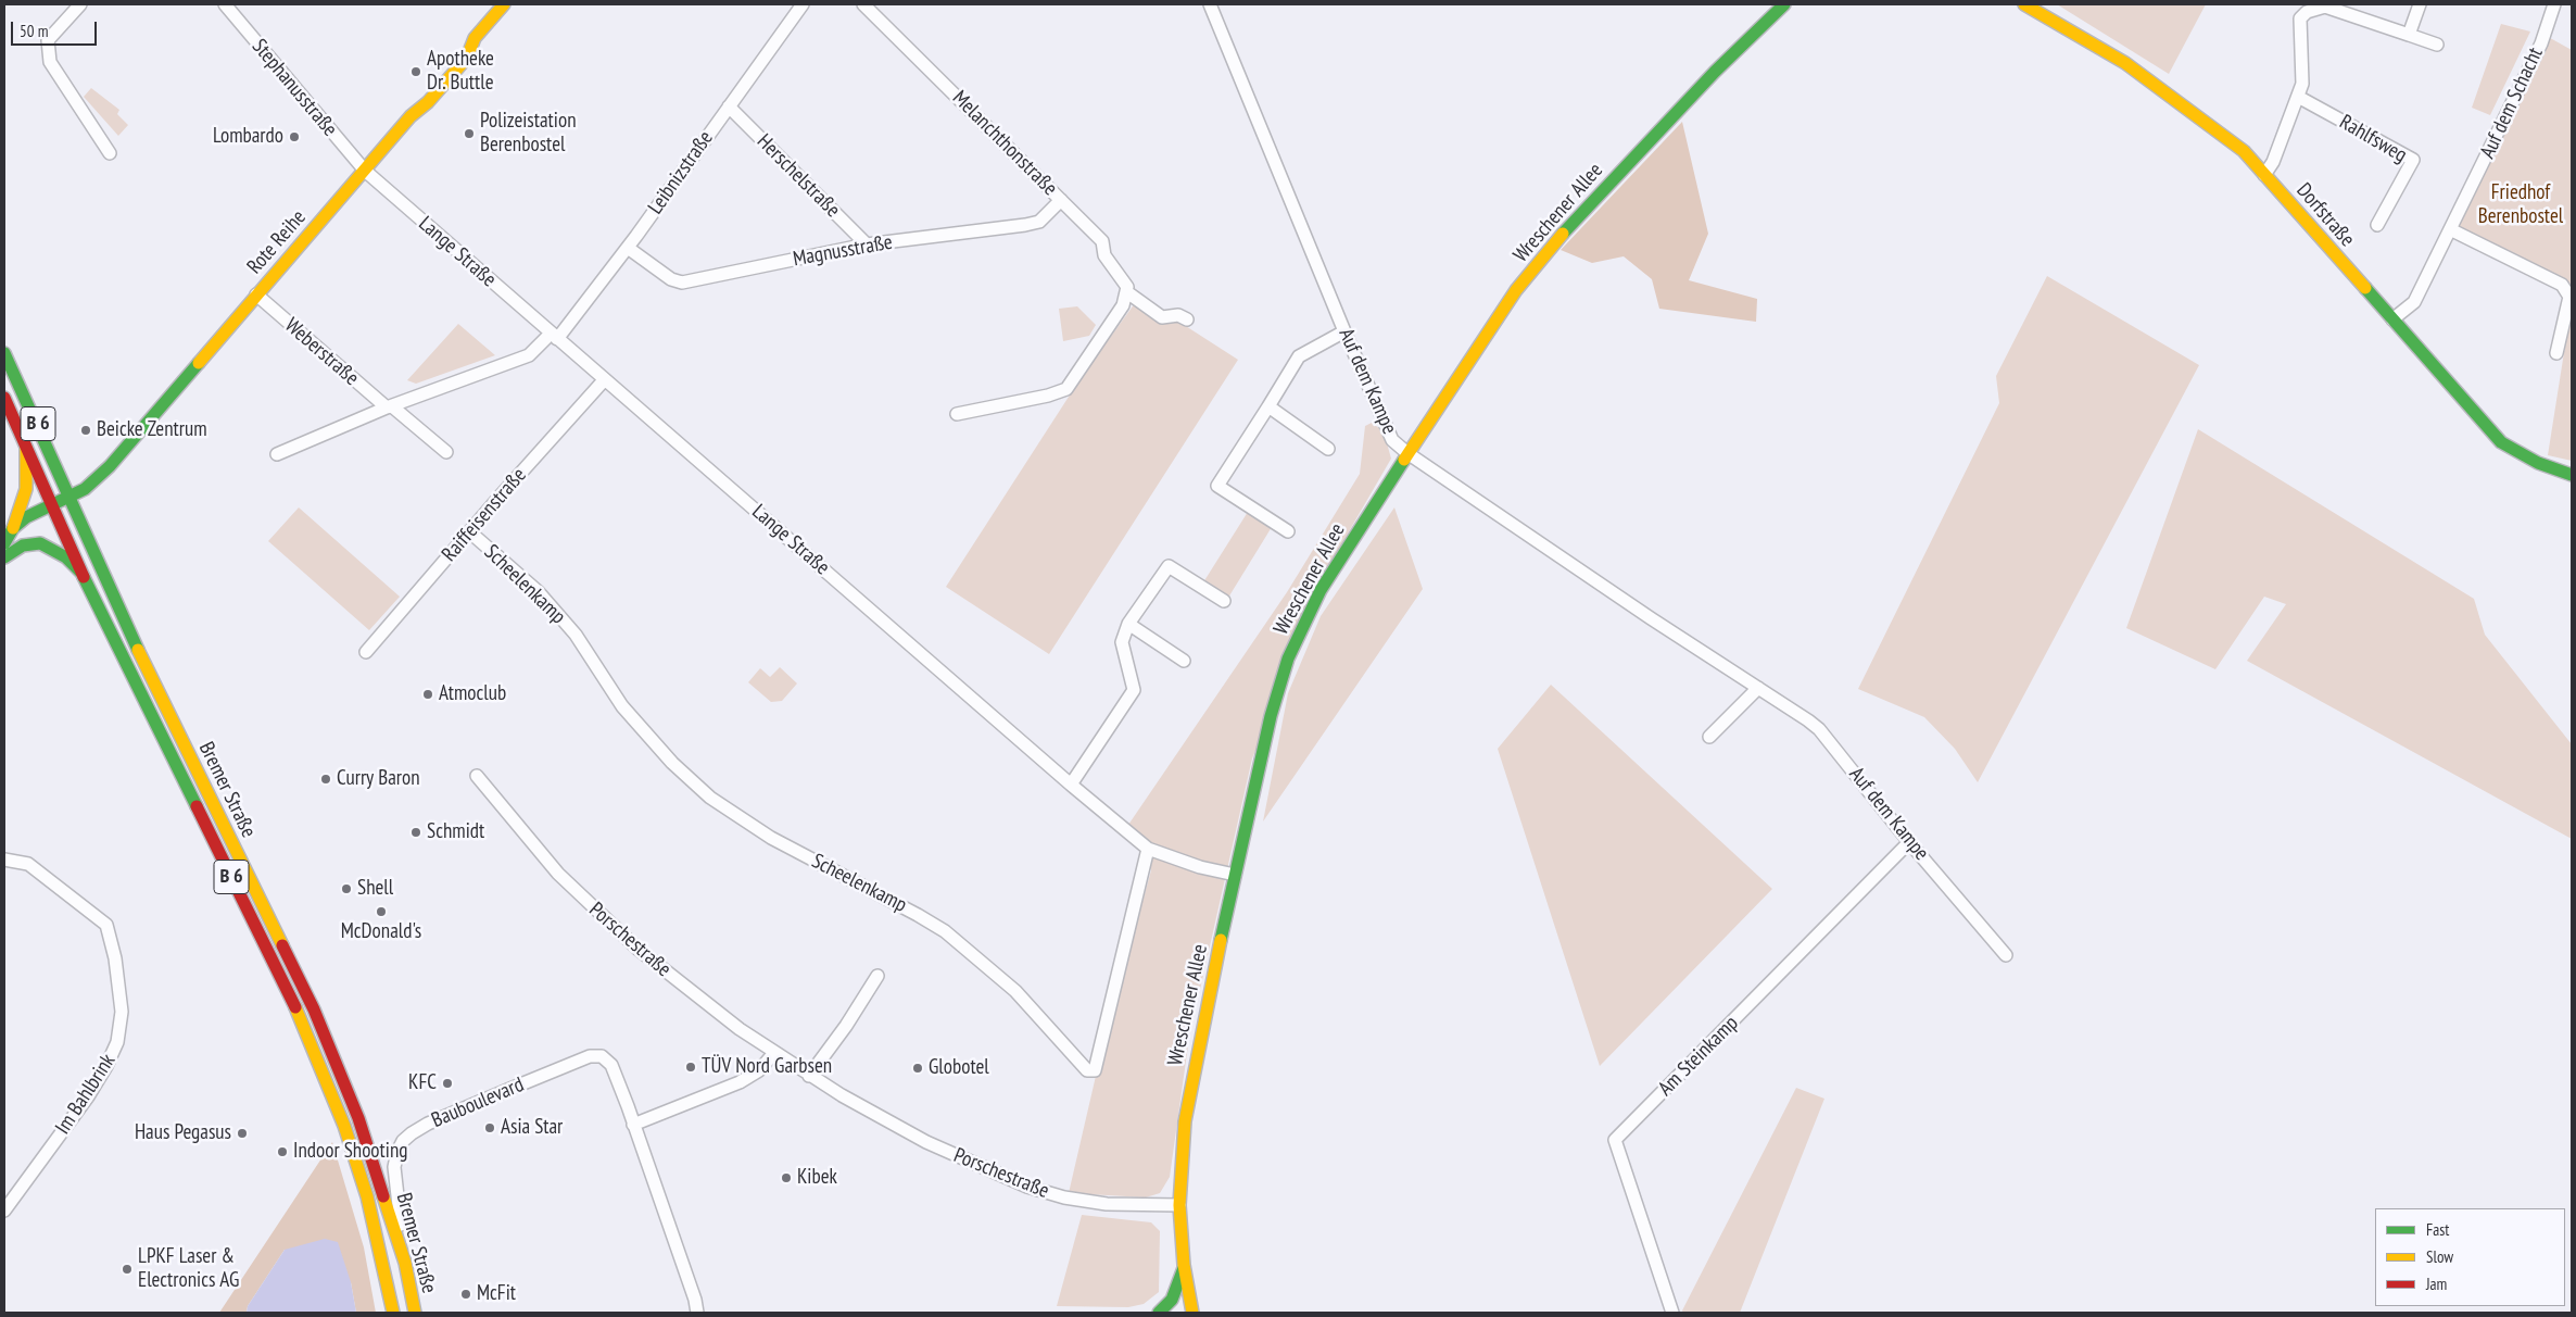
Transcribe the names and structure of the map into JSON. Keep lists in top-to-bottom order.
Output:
{
  "streets": {
    "street": [
      "Stephanusstraße",
      "Auf dem Schacht",
      "Rahlfsweg",
      "Melanchthonstraße",
      "Leibnizstraße",
      "Herschelstraße",
      "Wreschener Allee",
      "Dorfstraße",
      "Rote Reihe",
      "Magnusstraße",
      "Lange Straße",
      "Weberstraße",
      "Auf dem Kampe",
      "B 6",
      "Raiffeisenstraße",
      "Scheelenkamp",
      "Bremer Straße",
      "Porschestraße",
      "Am Steinkamp",
      "Im Bahlbrink",
      "Bauboulevard"
    ]
  },
  "crossings": [
    ["Stephanusstraße", "Rote Reihe"],
    ["Stephanusstraße", "Lange Straße"],
    ["Auf dem Schacht", "Dorfstraße"],
    ["Melanchthonstraße", "Magnusstraße"],
    ["Leibnizstraße", "Herschelstraße"],
    ["Leibnizstraße", "Magnusstraße"],
    ["Leibnizstraße", "Lange Straße"],
    ["Leibnizstraße", "Weberstraße"],
    ["Herschelstraße", "Magnusstraße"],
    ["Wreschener Allee", "Lange Straße"],
    ["Wreschener Allee", "Auf dem Kampe"],
    ["Wreschener Allee", "Porschestraße"],
    ["Rote Reihe", "Lange Straße"],
    ["Rote Reihe", "Weberstraße"],
    ["Rote Reihe", "Bremer Straße"],
    ["Lange Straße", "Raiffeisenstraße"],
    ["Lange Straße", "Scheelenkamp"],
    ["Auf dem Kampe", "Am Steinkamp"],
    ["Raiffeisenstraße", "Scheelenkamp"],
    ["Bremer Straße", "Bauboulevard"]
  ],
  "parks": ["Friedhof Berenbostel"],
  "places": [
    "Apotheke Dr. Buttle",
    "Polizeistation Berenbostel",
    "Lombardo",
    "Beicke Zentrum",
    "Atmoclub",
    "Curry Baron",
    "Schmidt",
    "Shell",
    "McDonald's",
    "TÜV Nord Garbsen",
    "Globotel",
    "KFC",
    "Asia Star",
    "Haus Pegasus",
    "Indoor Shooting",
    "Kibek",
    "LPKF Laser & Electronics AG",
    "McFit"
  ],
  "legend": ["Fast", "Slow", "Jam"],
  "scale_bar": "50 m"
}
